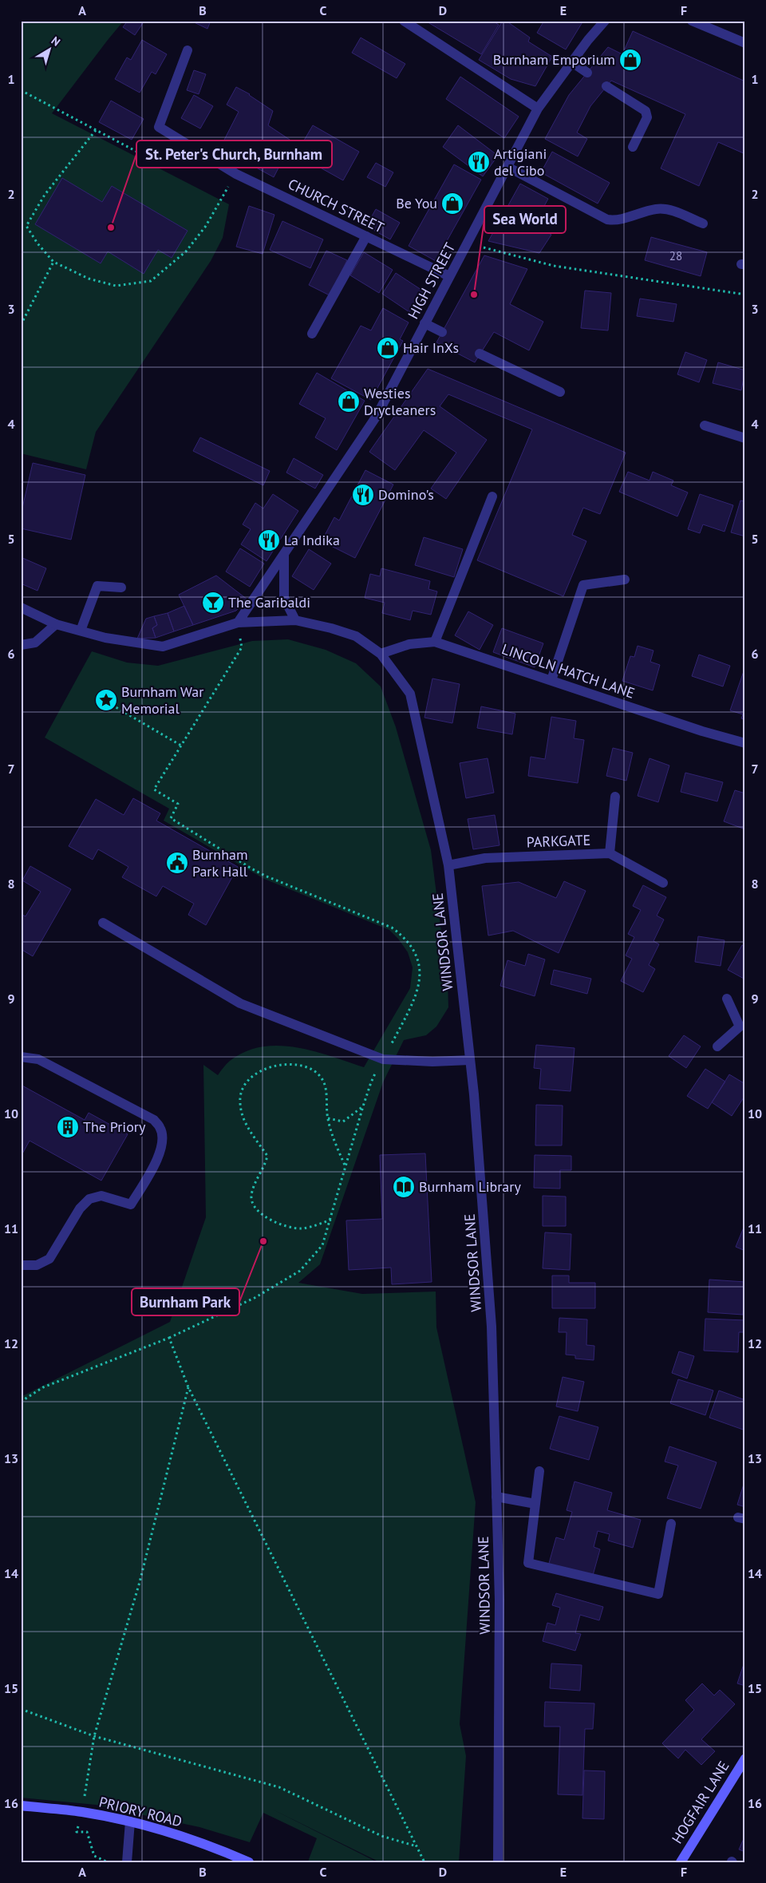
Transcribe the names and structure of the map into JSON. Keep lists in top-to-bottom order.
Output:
{
  "streets": {
    "street": [
      "CHURCH STREET",
      "HIGH STREET",
      "LINCOLN HATCH LANE",
      "PARKGATE",
      "WINDSOR LANE",
      "HOGFAIR LANE",
      "PRIORY ROAD"
    ]
  },
  "crossings": [
    ["CHURCH STREET", "HIGH STREET"],
    ["LINCOLN HATCH LANE", "WINDSOR LANE"],
    ["PARKGATE", "WINDSOR LANE"]
  ],
  "places": {
    "shop": [
      "Burnham Emporium",
      "Be You",
      "Hair InXs",
      "Westies Drycleaners"
    ],
    "restaurant": ["Artigiani del Cibo", "Domino's", "La Indika"],
    "other": ["St. Peter's Church, Burnham", "Sea World", "Burnham Park"],
    "bar": ["The Garibaldi"],
    "place": ["Burnham War Memorial"],
    "public building": ["Burnham Park Hall"],
    "building": ["The Priory"],
    "library": ["Burnham Library"]
  },
  "house_numbers": ["28"],
  "north": "top right",
  "grid": {
    "columns": [
      "A",
      "B",
      "C",
      "D",
      "E",
      "F"
    ],
    "rows": [
      "1",
      "2",
      "3",
      "4",
      "5",
      "6",
      "7",
      "8",
      "9",
      "10",
      "11",
      "12",
      "13",
      "14",
      "15",
      "16"
    ]
  }
}
